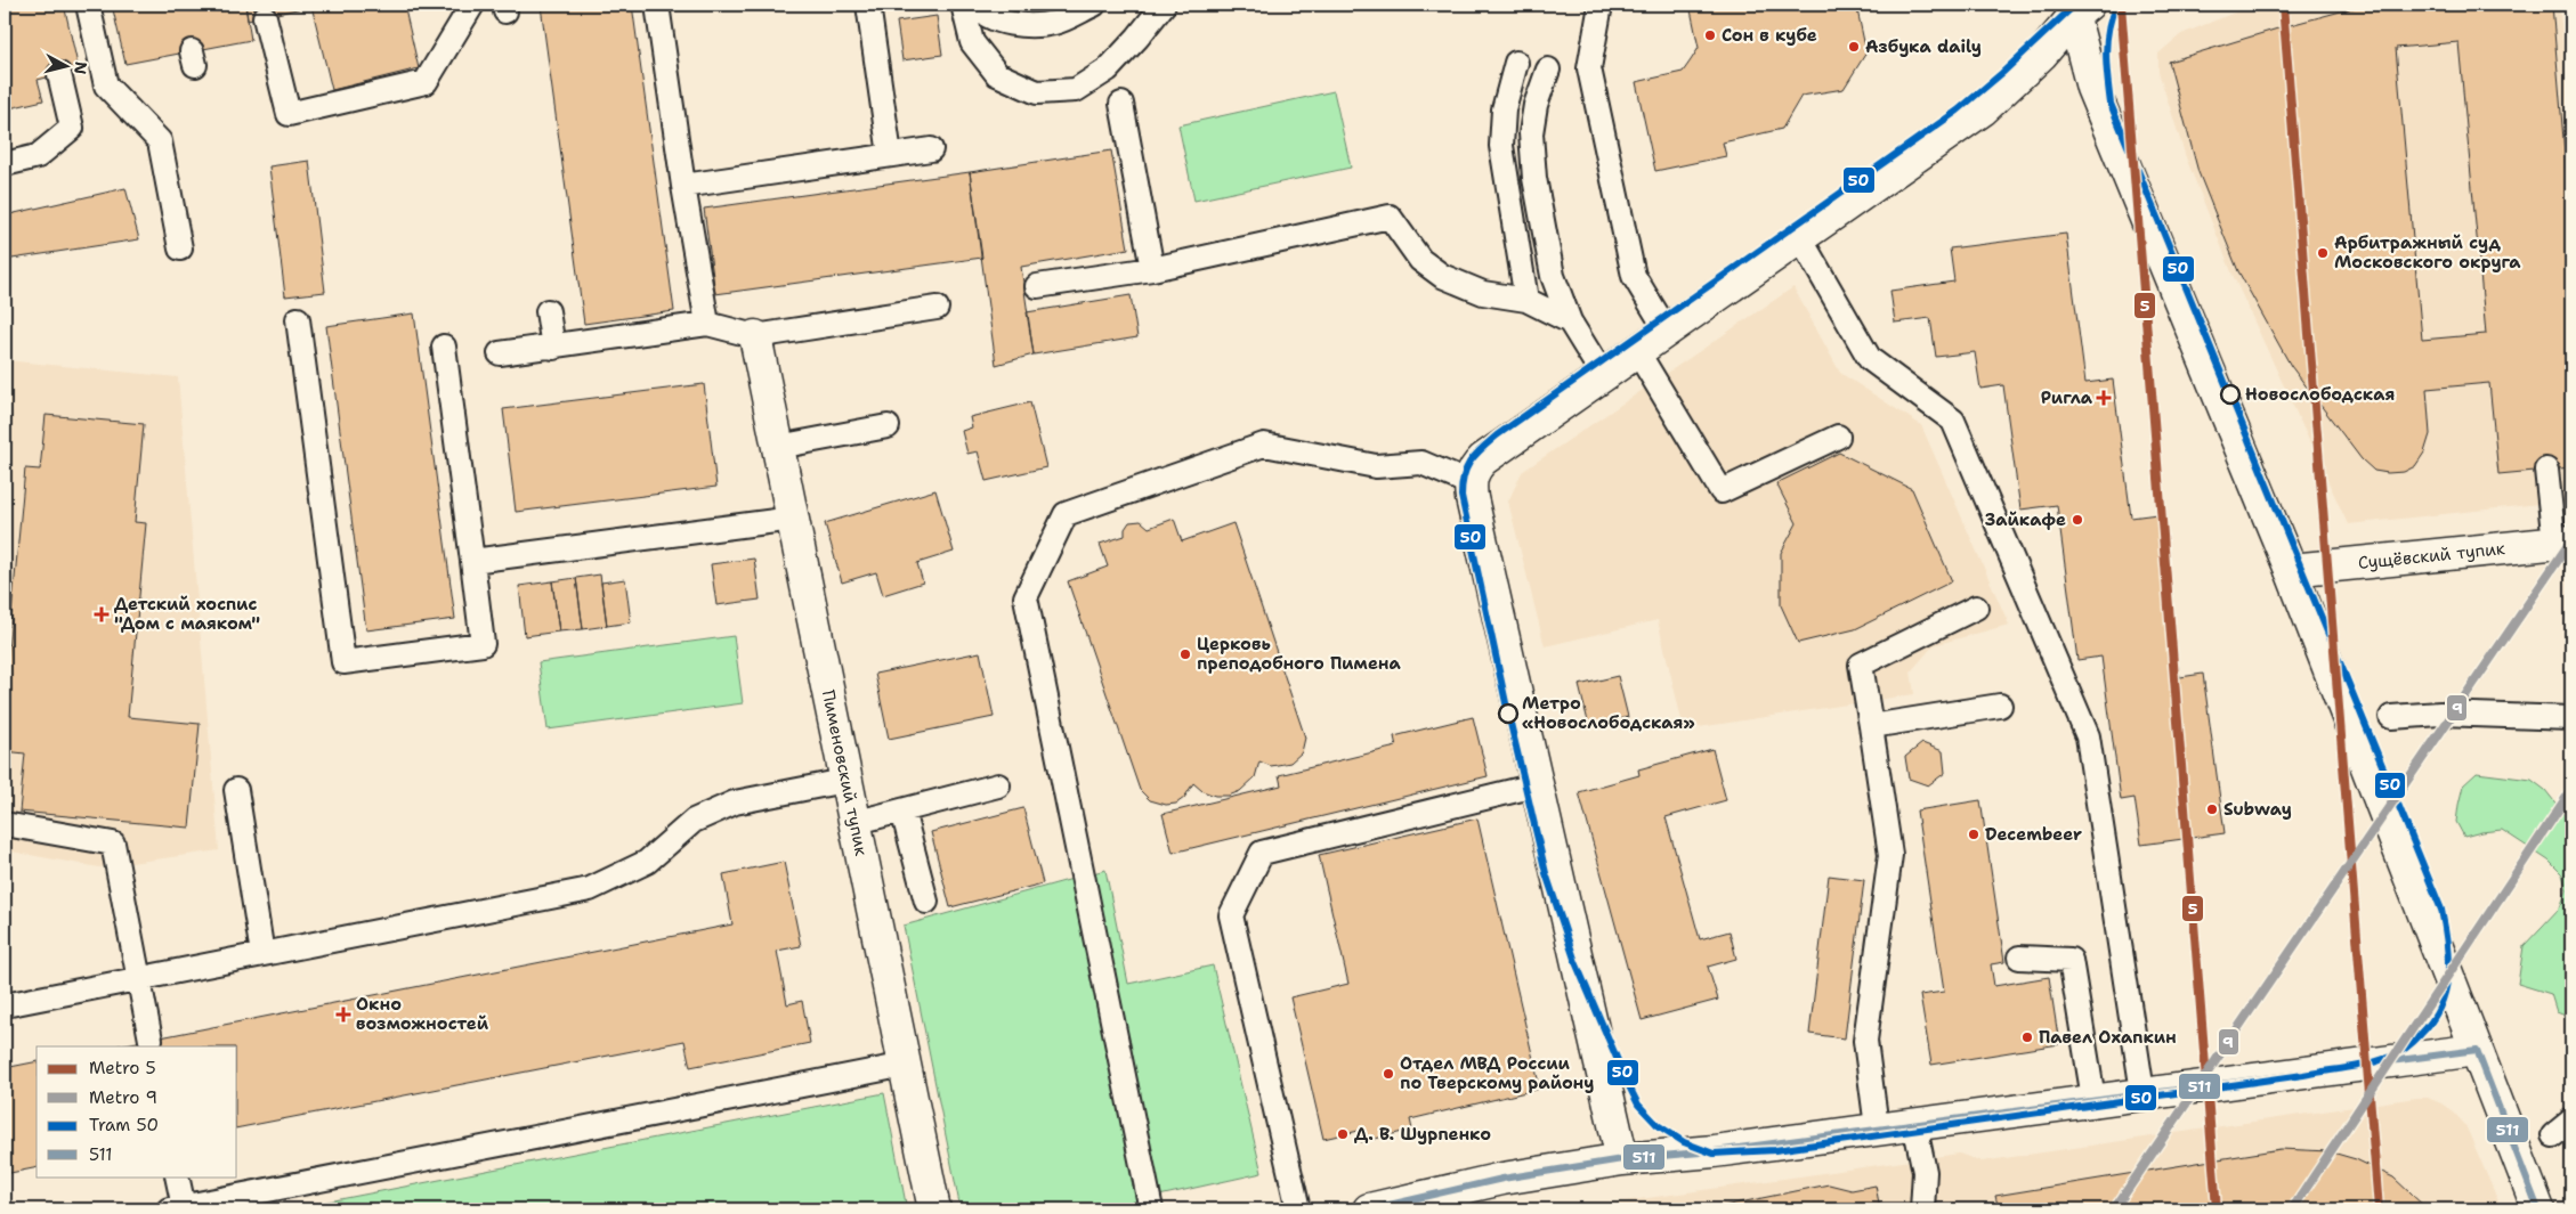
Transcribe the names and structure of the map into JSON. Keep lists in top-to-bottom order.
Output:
{
  "streets": {
    "street": ["Сущёвский тупик", "Пименовский тупик"]
  },
  "places": {
    "other": [
      "Сон в кубе",
      "Азбука daily",
      "Арбитражный суд Московского округа",
      "Новослободская",
      "Зайкафе",
      "Церковь преподобного Пимена",
      "Метро «Новослободская»",
      "Subway",
      "Decembeer",
      "Павел Охапкин",
      "Отдел МВД России по Тверскому району",
      "Д. В. Шурпенко"
    ],
    "health": ["Ригла", "Детский хоспис \"Дом с маяком\"", "Окно возможностей"]
  },
  "lines": [
    "metro line 5",
    "tram line 50",
    "metro line 9",
    "transit line 511"
  ],
  "legend": [
    "Metro 5",
    "Metro 9",
    "Tram 50",
    "511"
  ],
  "north": "right"
}
